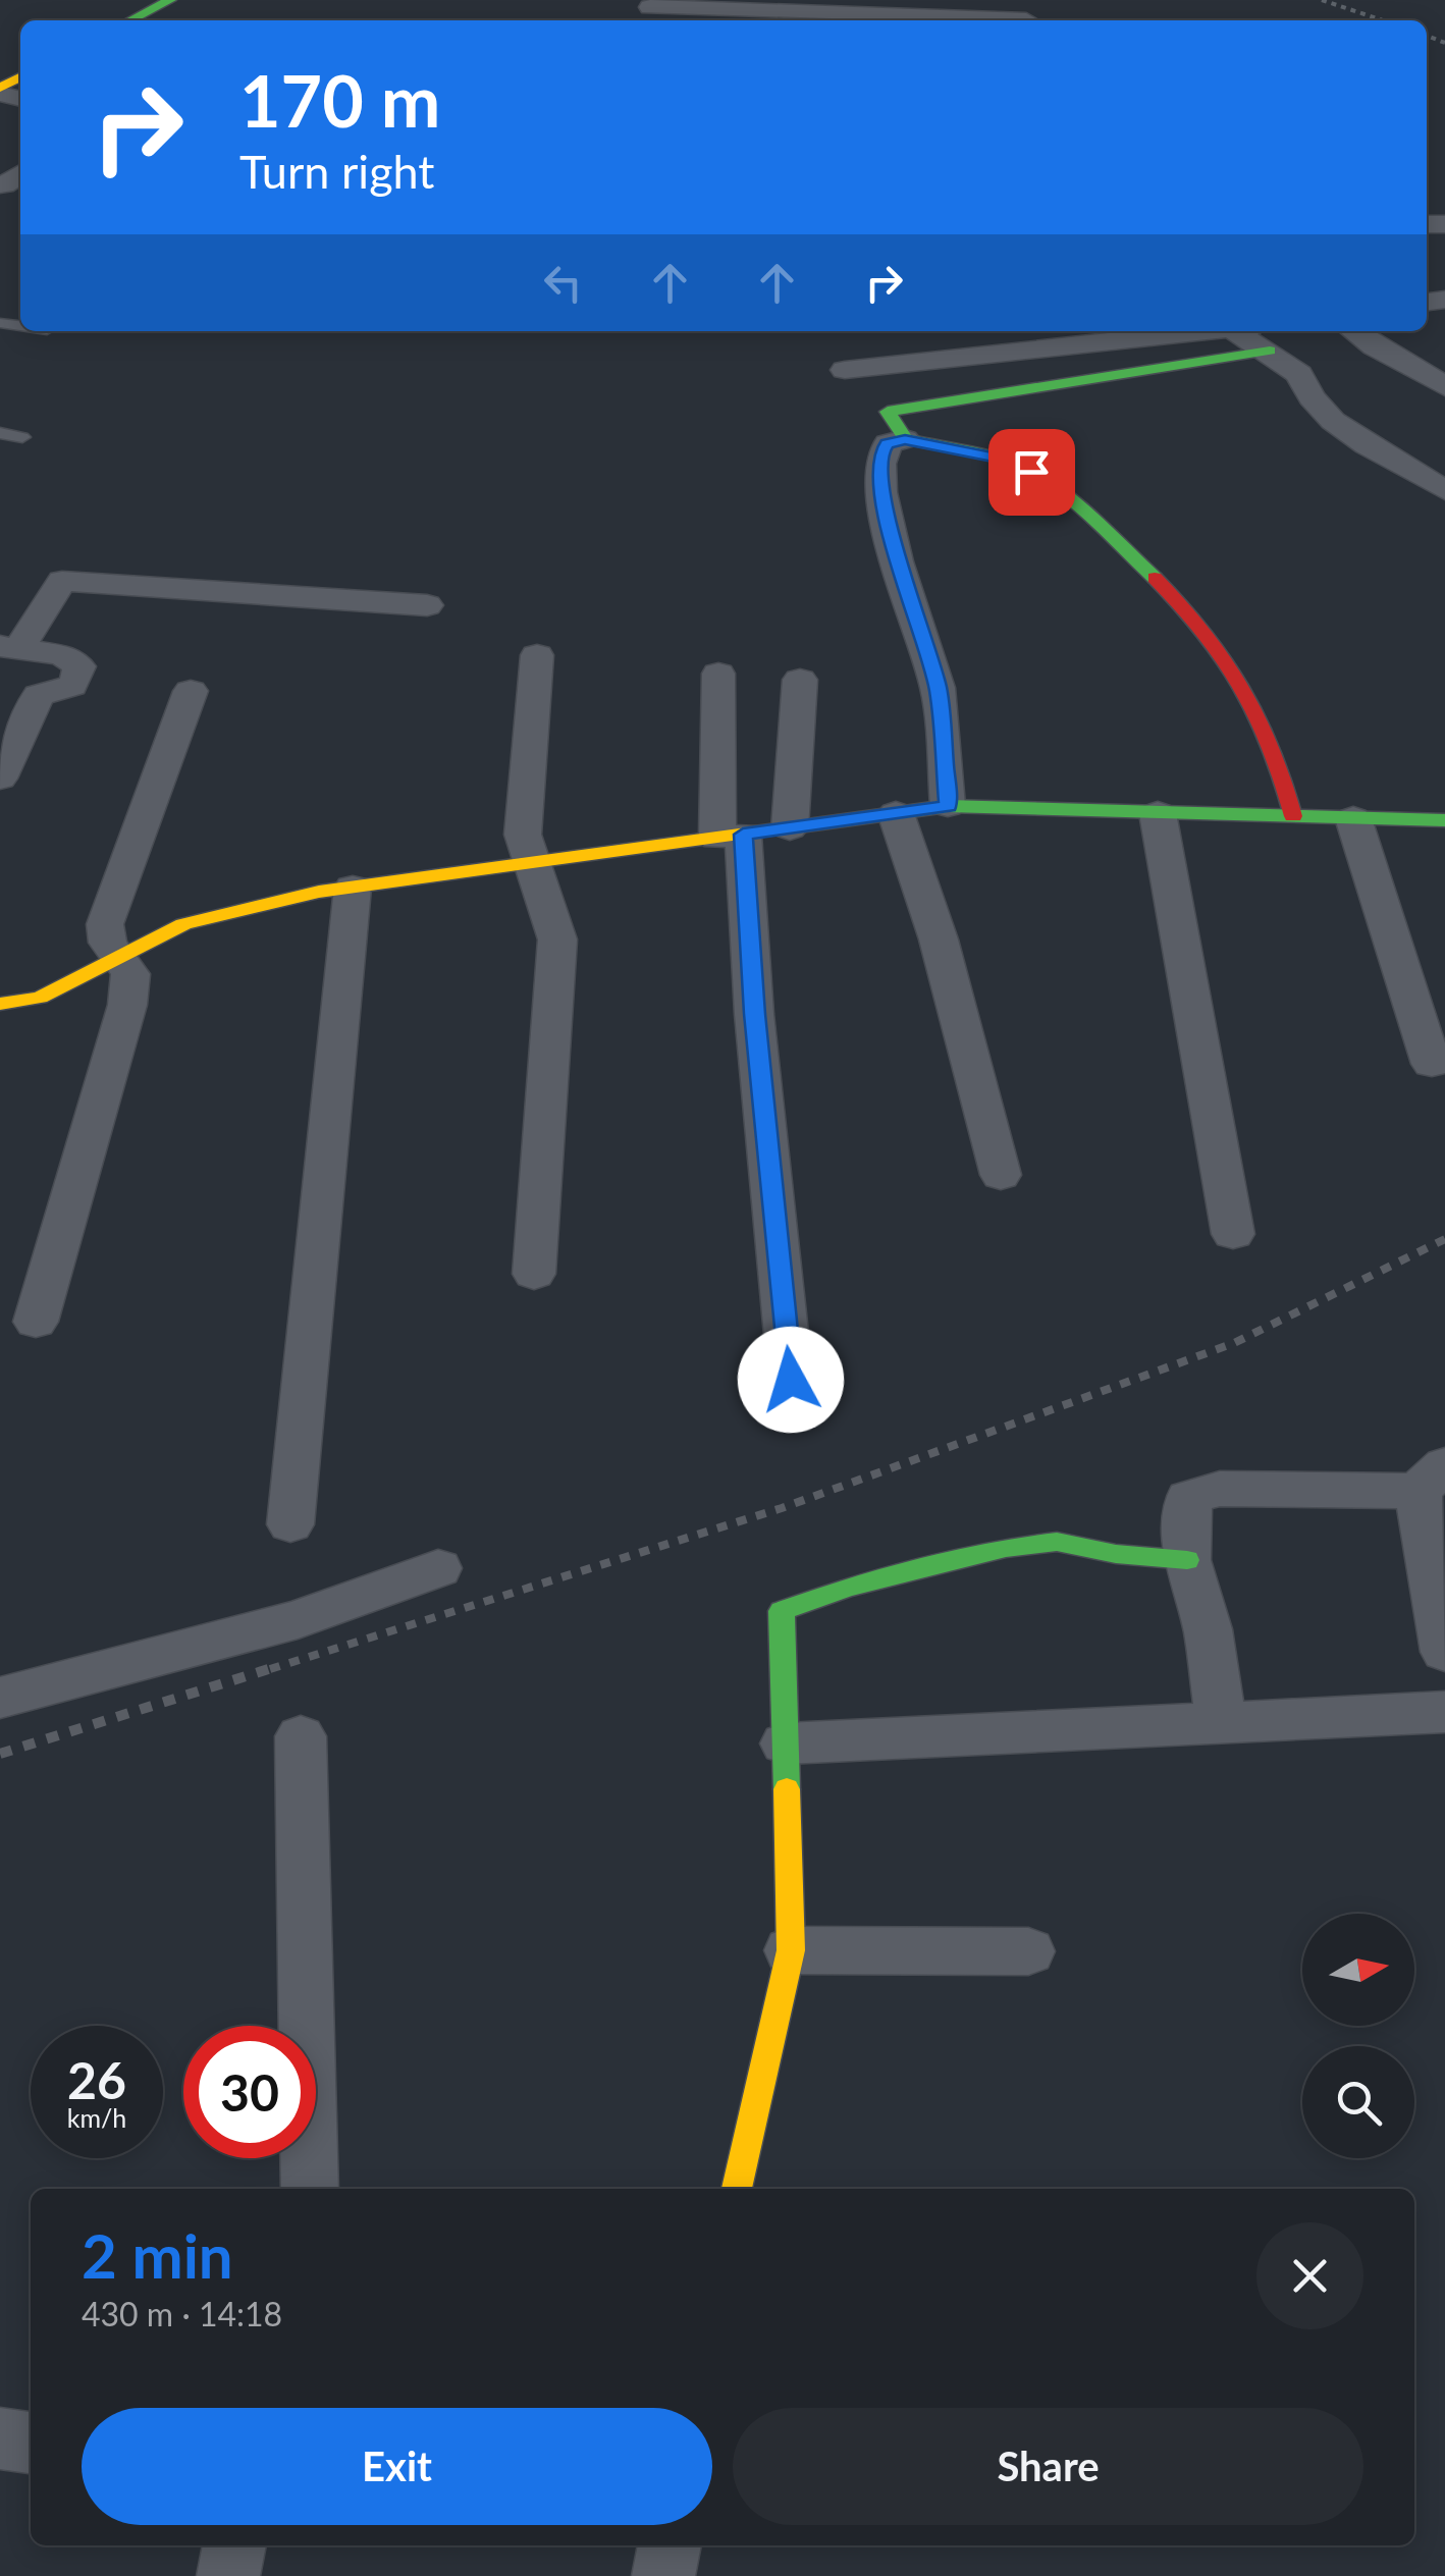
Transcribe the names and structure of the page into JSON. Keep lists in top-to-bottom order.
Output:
{
  "north": "right",
  "page": {
    "turn": ["170 m", "Turn right"],
    "speed": "26 km/h",
    "limit": "30",
    "heading": ["2 min", "430 m · 14:18"],
    "buttons": ["Exit", "Share"]
  }
}
